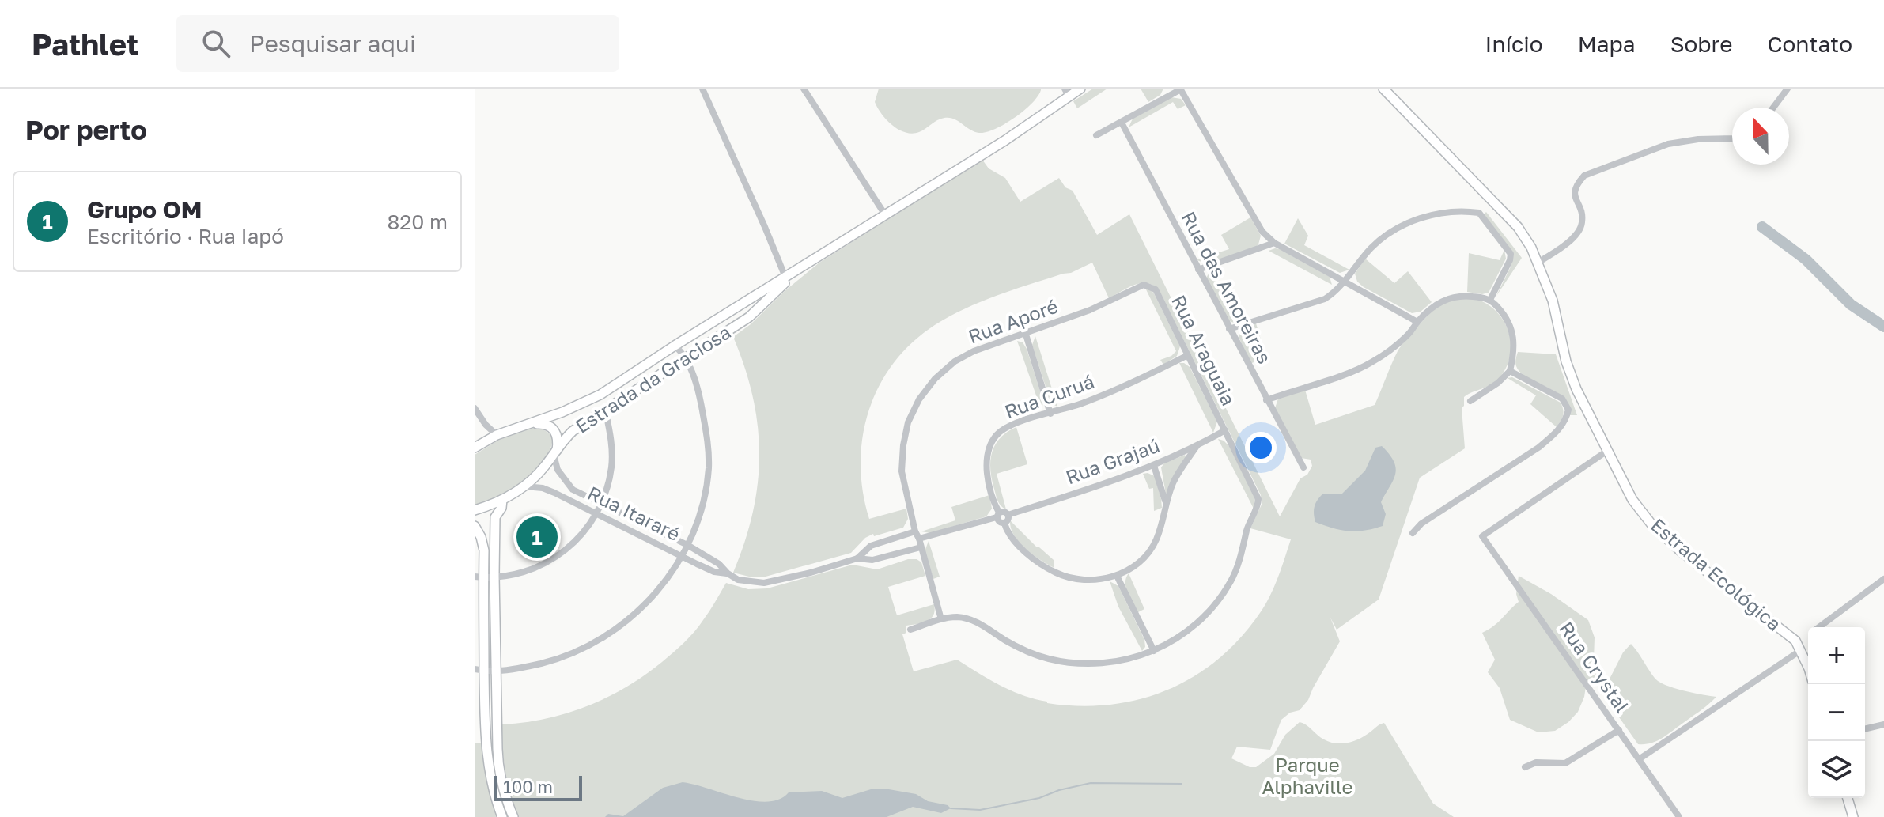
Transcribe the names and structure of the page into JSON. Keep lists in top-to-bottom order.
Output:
{
  "streets": {
    "street": [
      "Rua das Amoreiras",
      "Rua Aporé",
      "Rua Araguaia",
      "Estrada da Graciosa",
      "Rua Curuá",
      "Rua Grajaú",
      "Rua Itararé",
      "Estrada Ecológica",
      "Rua Crystal"
    ]
  },
  "crossings": [
    ["Rua Aporé", "Rua Araguaia"],
    ["Rua Araguaia", "Rua Curuá"],
    ["Rua Araguaia", "Rua Grajaú"],
    ["Estrada da Graciosa", "Rua Itararé"],
    ["Rua Curuá", "Rua Grajaú"],
    ["Estrada Ecológica", "Rua Crystal"]
  ],
  "parks": ["Parque Alphaville"],
  "scale_bar": "100 m",
  "north": "top",
  "page": {
    "header": "Pathlet",
    "search": "Pesquisar aqui",
    "nav": [
      "Início",
      "Mapa",
      "Sobre",
      "Contato"
    ],
    "heading": "Por perto",
    "list": [
      {
        "mark": "1",
        "name": "Grupo OM",
        "note": "Escritório · Rua Iapó",
        "value": "820 m"
      }
    ],
    "pins": "1",
    "map_buttons": ["+", "−"],
    "scale": "100 m"
  }
}
